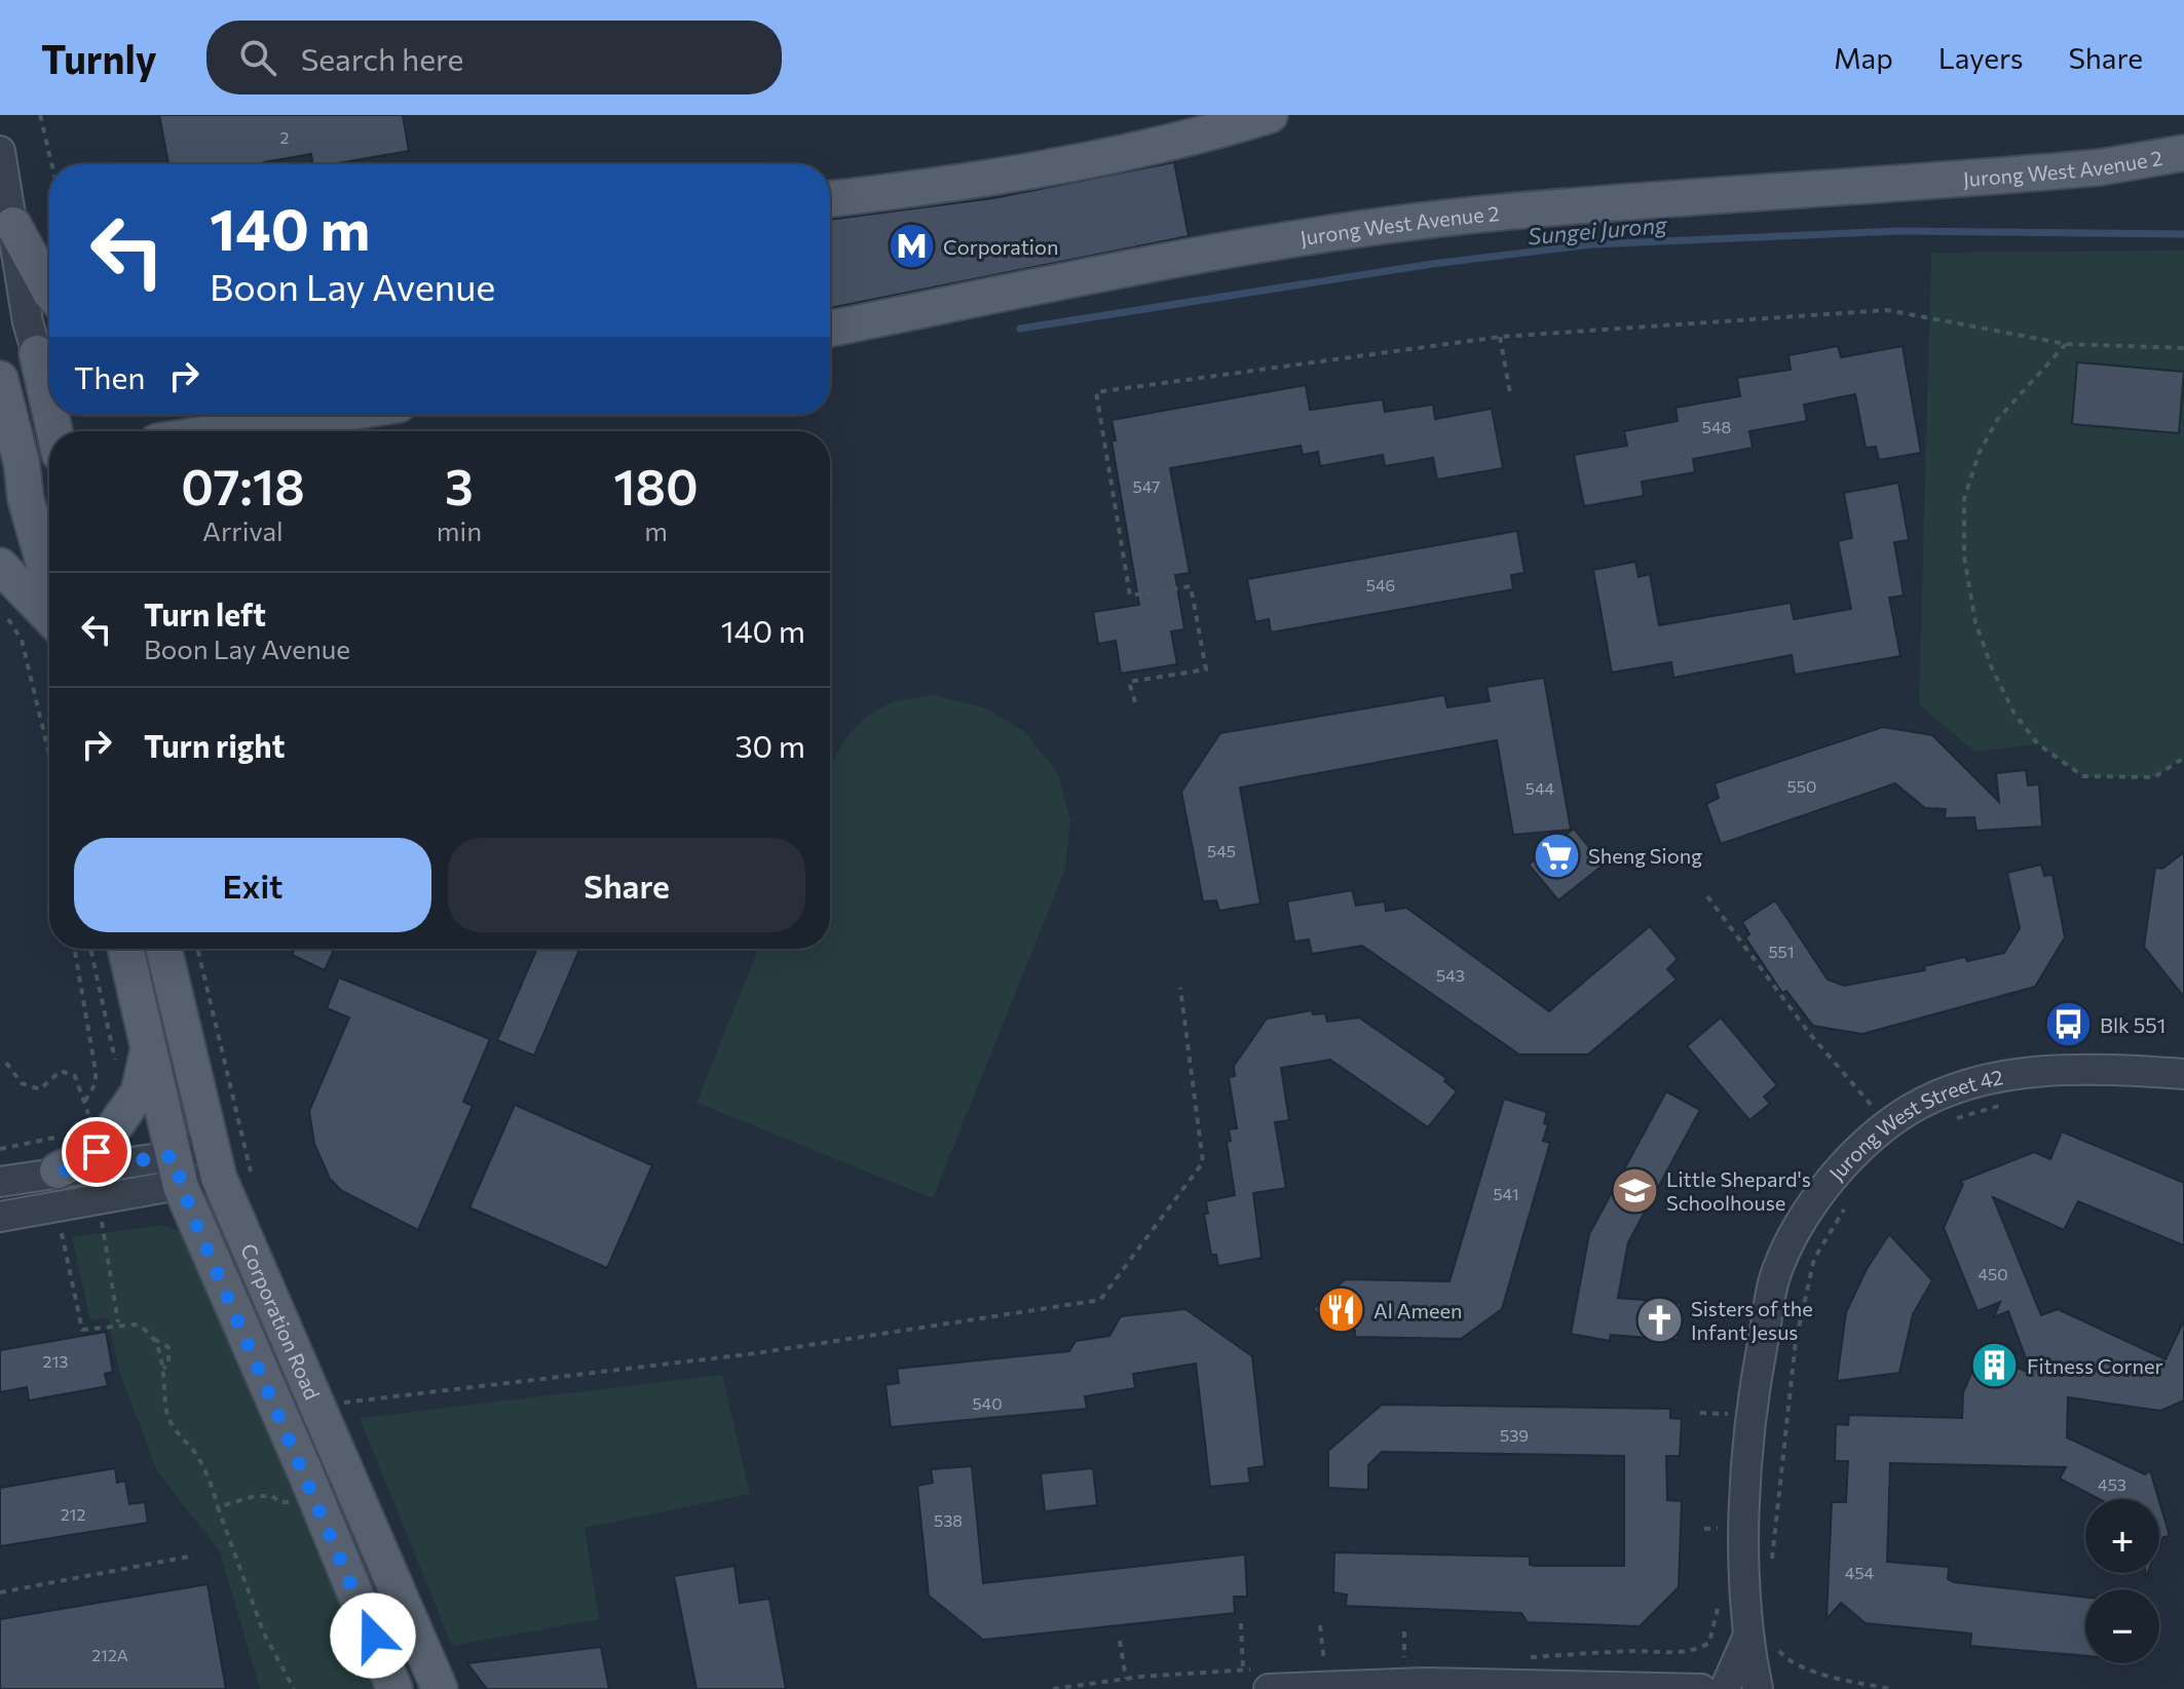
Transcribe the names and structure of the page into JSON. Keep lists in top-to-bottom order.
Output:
{
  "streets": {
    "main road": ["Jurong West Avenue 2", "Corporation Road"],
    "street": ["Jurong West Street 42"]
  },
  "water": ["Sungei Jurong"],
  "places": {
    "metro station": ["Corporation"],
    "supermarket": ["Sheng Siong"],
    "bus stop": ["Blk 551"],
    "school or university": ["Little Shepard's Schoolhouse"],
    "restaurant": ["Al Ameen"],
    "church": ["Sisters of the Infant Jesus"],
    "building": ["Fitness Corner"]
  },
  "house_numbers": [
    "2",
    "548",
    "547",
    "546",
    "550",
    "544",
    "545",
    "551",
    "543",
    "541",
    "450",
    "213",
    "540",
    "539",
    "453",
    "212",
    "538",
    "454",
    "212A"
  ],
  "page": {
    "header": "Turnly",
    "search": "Search here",
    "nav": ["Map", "Layers", "Share"],
    "turn": ["140 m", "Boon Lay Avenue"],
    "then": "Then",
    "eta": [
      "07:18",
      "Arrival",
      "3",
      "min",
      "180",
      "m"
    ],
    "list": [
      {
        "name": "Turn left",
        "note": "Boon Lay Avenue",
        "value": "140 m"
      },
      {
        "name": "Turn right",
        "value": "30 m"
      }
    ],
    "buttons": ["Exit", "Share"],
    "map_buttons": ["+", "−"]
  }
}
